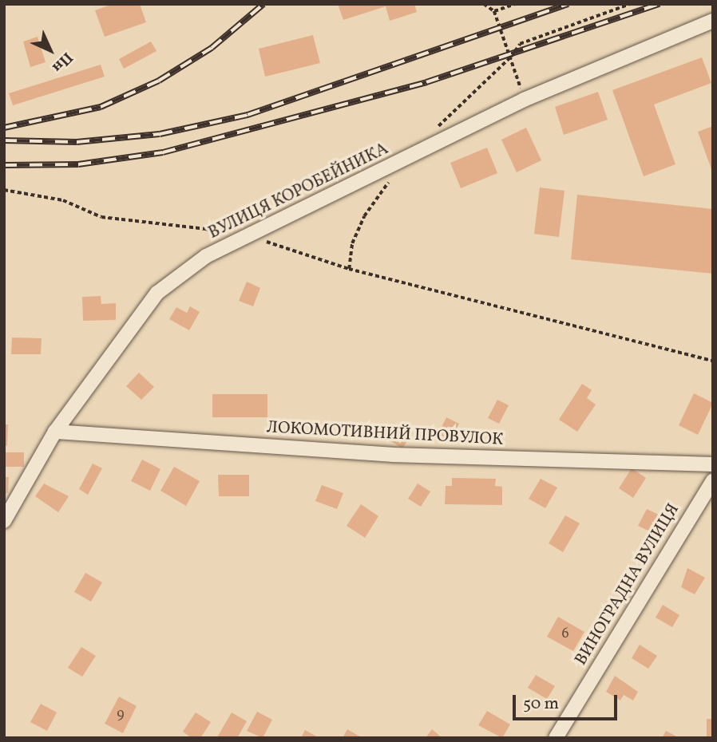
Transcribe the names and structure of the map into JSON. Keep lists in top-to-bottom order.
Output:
{
  "streets": {
    "street": ["ВУЛИЦЯ КОРОБЕЙНИКА", "ЛОКОМОТИВНИЙ ПРОВУЛОК", "ВИНОГРАДНА ВУЛИЦЯ"]
  },
  "crossings": [
    ["ВУЛИЦЯ КОРОБЕЙНИКА", "ЛОКОМОТИВНИЙ ПРОВУЛОК"]
  ],
  "house_numbers": ["6", "9"],
  "scale_bar": "50 m",
  "north": "bottom right"
}
